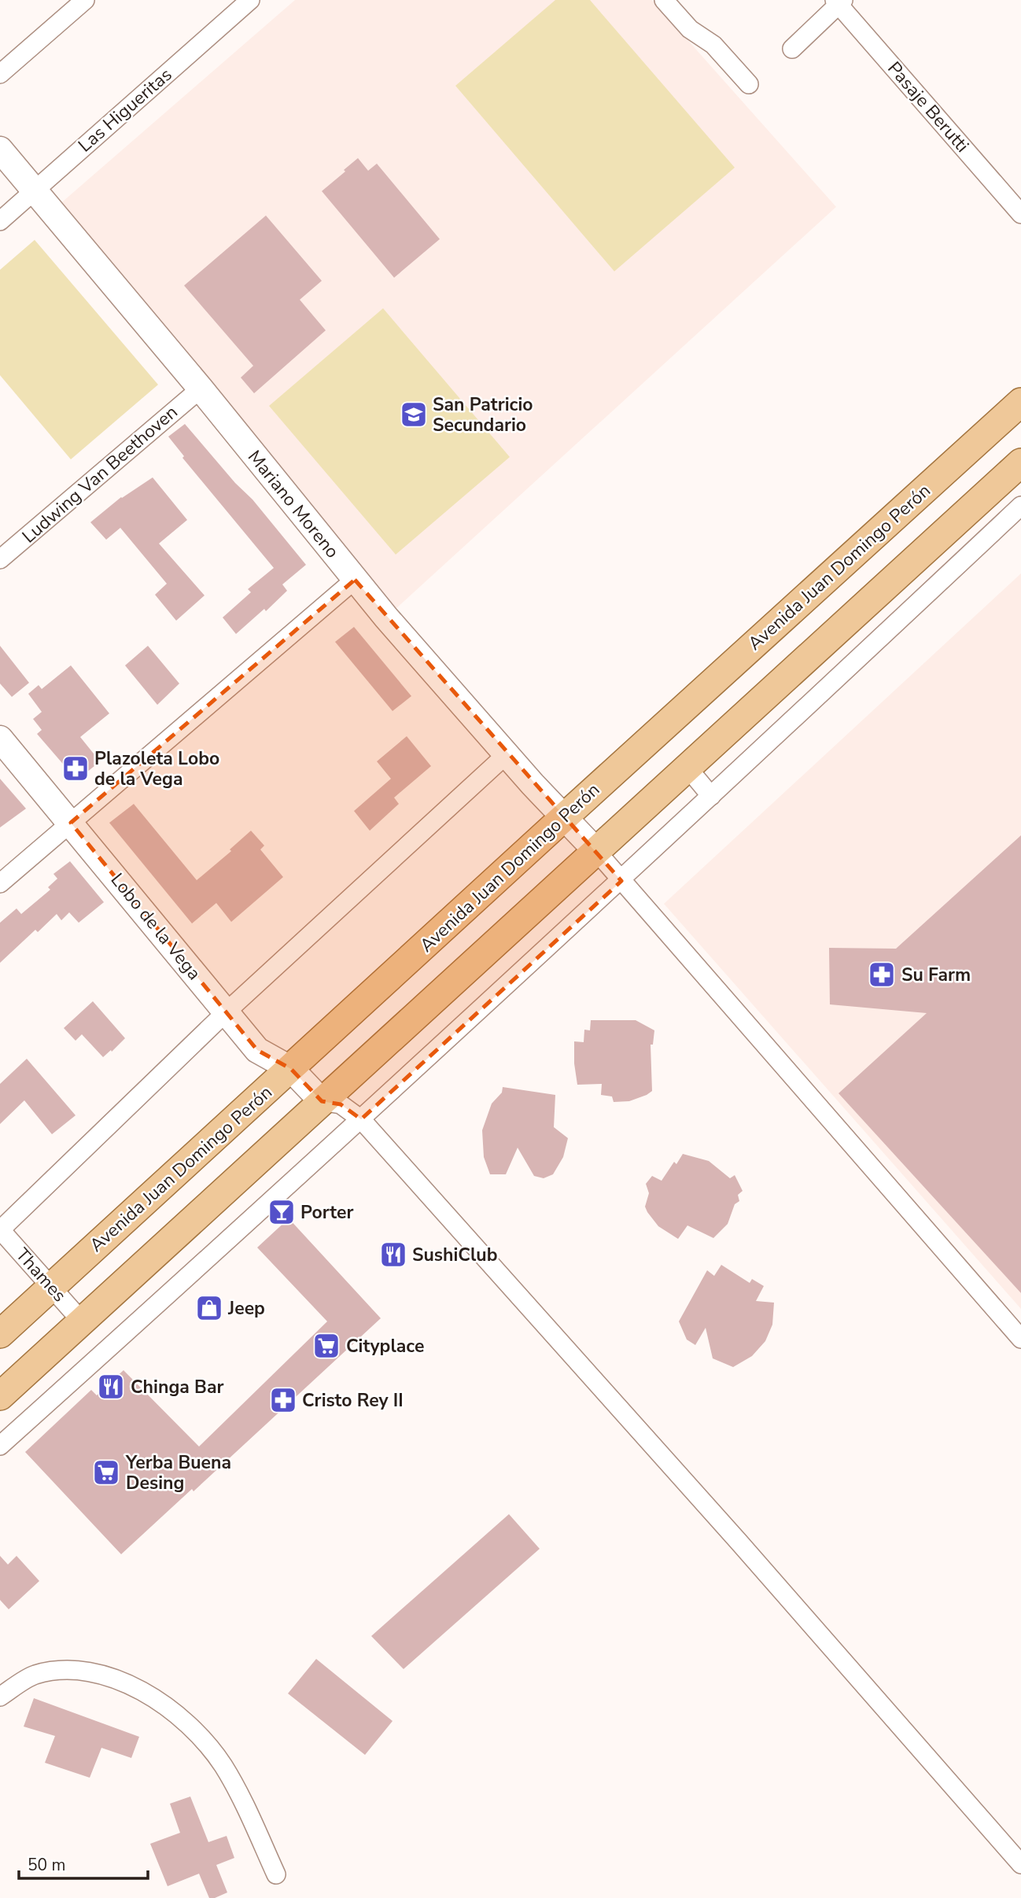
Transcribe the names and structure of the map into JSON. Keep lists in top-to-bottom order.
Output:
{
  "streets": {
    "main road": ["Avenida Juan Domingo Perón"],
    "street": [
      "Pasaje Berutti",
      "Las Higueritas",
      "Ludwing Van Beethoven",
      "Mariano Moreno",
      "Lobo de la Vega",
      "Thames"
    ]
  },
  "crossings": [
    ["Las Higueritas", "Mariano Moreno"],
    ["Ludwing Van Beethoven", "Mariano Moreno"],
    ["Mariano Moreno", "Avenida Juan Domingo Perón"],
    ["Avenida Juan Domingo Perón", "Lobo de la Vega"],
    ["Avenida Juan Domingo Perón", "Thames"]
  ],
  "places": {
    "school or university": ["San Patricio Secundario"],
    "pharmacy": ["Plazoleta Lobo de la Vega", "Su Farm", "Cristo Rey II"],
    "bar": ["Porter"],
    "restaurant": ["SushiClub", "Chinga Bar"],
    "shop": ["Jeep"],
    "supermarket": ["Cityplace", "Yerba Buena Desing"]
  },
  "scale_bar": "50 m"
}
